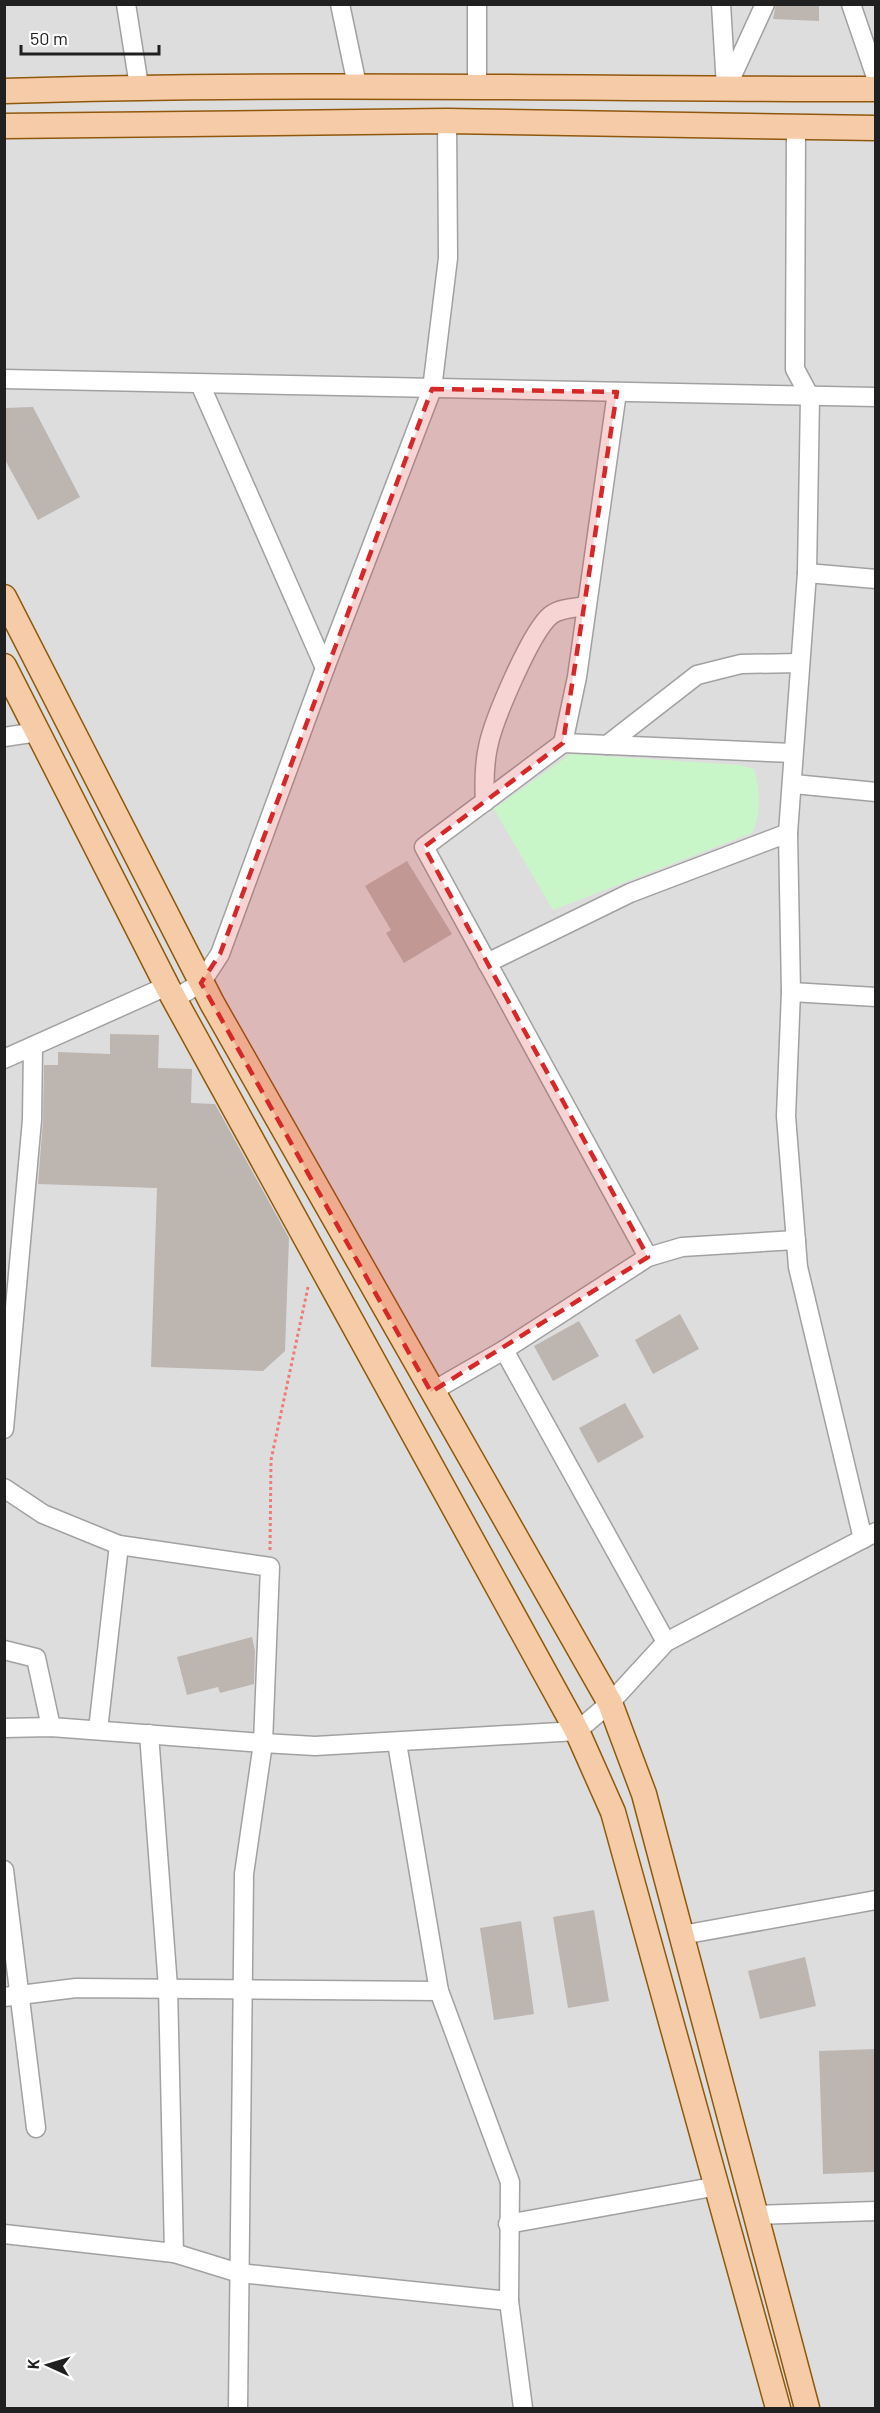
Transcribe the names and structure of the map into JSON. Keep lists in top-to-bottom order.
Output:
{
  "scale_bar": "50 m",
  "north": "left"
}
